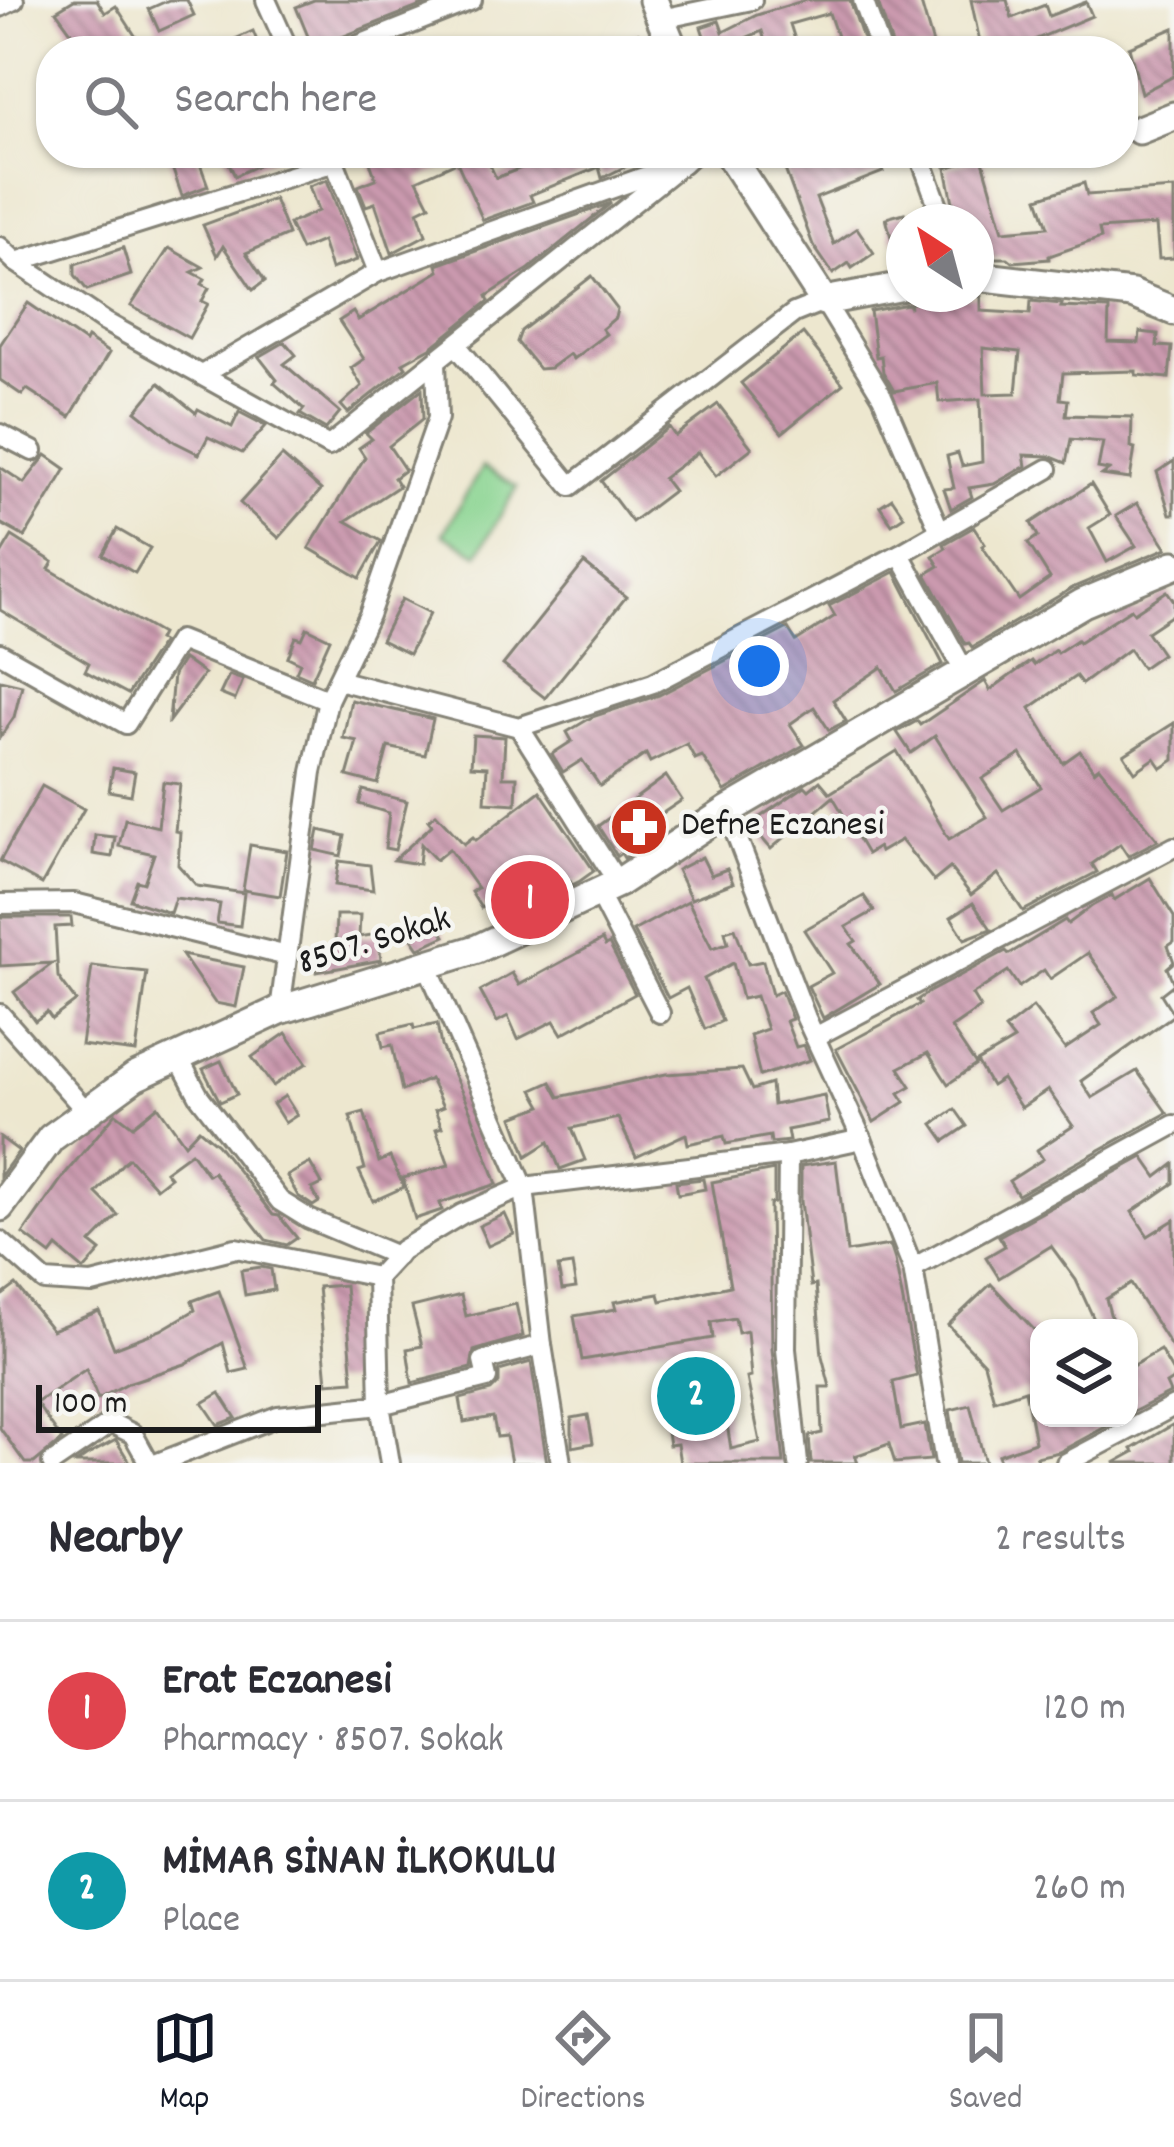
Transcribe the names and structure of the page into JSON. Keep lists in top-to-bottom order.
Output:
{
  "streets": {
    "street": ["8507. Sokak"]
  },
  "places": {
    "pharmacy": ["Defne Eczanesi"]
  },
  "scale_bar": "100 m",
  "north": "top left",
  "page": {
    "search": "Search here",
    "pins": ["1", "2"],
    "scale": "100 m",
    "heading": ["Nearby", "2 results"],
    "list": [
      {
        "mark": "1",
        "name": "Erat Eczanesi",
        "note": "Pharmacy · 8507. Sokak",
        "value": "120 m"
      },
      {
        "mark": "2",
        "name": "MİMAR SİNAN İLKOKULU",
        "note": "Place",
        "value": "260 m"
      }
    ],
    "nav": ["Map", "Directions", "Saved"]
  }
}
